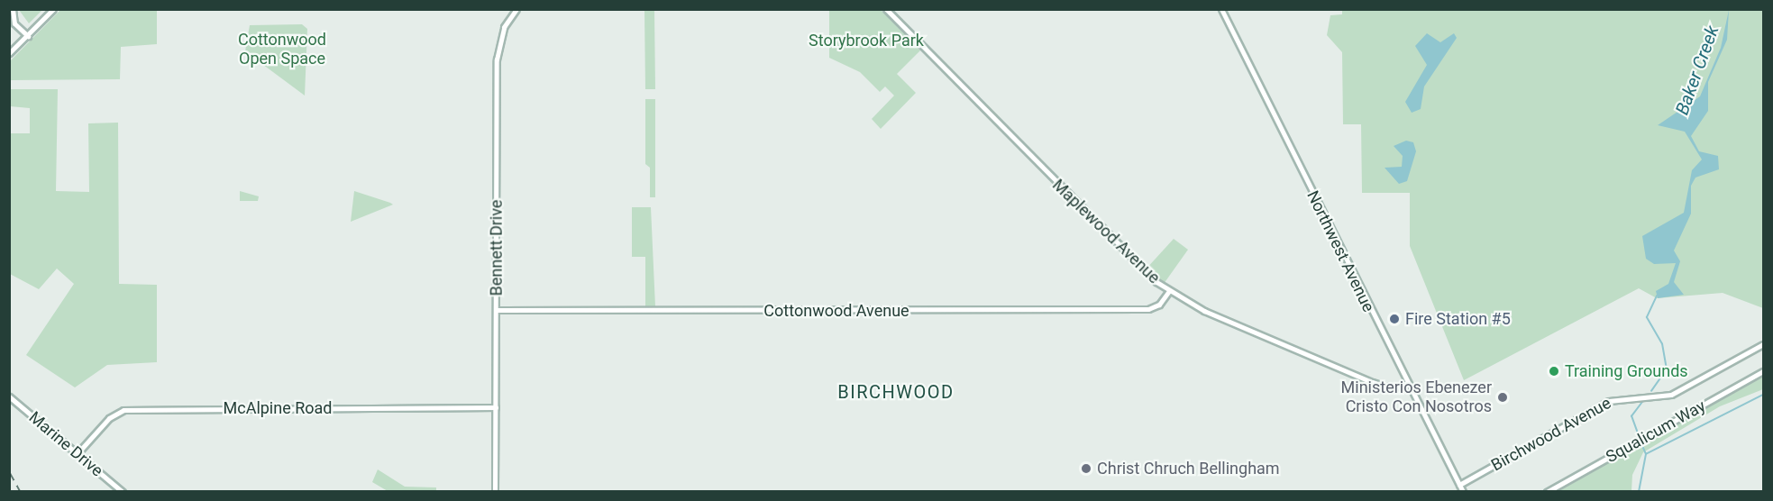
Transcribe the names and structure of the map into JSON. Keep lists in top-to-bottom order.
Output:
{
  "streets": {
    "street": [
      "Maplewood Avenue",
      "Bennett Drive",
      "Northwest Avenue",
      "Cottonwood Avenue",
      "McAlpine Road",
      "Squalicum Way",
      "Birchwood Avenue",
      "Marine Drive"
    ]
  },
  "crossings": [
    ["Maplewood Avenue", "Northwest Avenue"],
    ["Maplewood Avenue", "Cottonwood Avenue"],
    ["Bennett Drive", "Cottonwood Avenue"],
    ["Bennett Drive", "McAlpine Road"],
    ["Northwest Avenue", "Birchwood Avenue"],
    ["McAlpine Road", "Marine Drive"]
  ],
  "districts": ["BIRCHWOOD"],
  "water": ["Baker Creek"],
  "parks": ["Cottonwood Open Space", "Storybrook Park"],
  "places": [
    "Fire Station #5",
    "Training Grounds",
    "Ministerios Ebenezer Cristo Con Nosotros",
    "Christ Chruch Bellingham"
  ]
}
